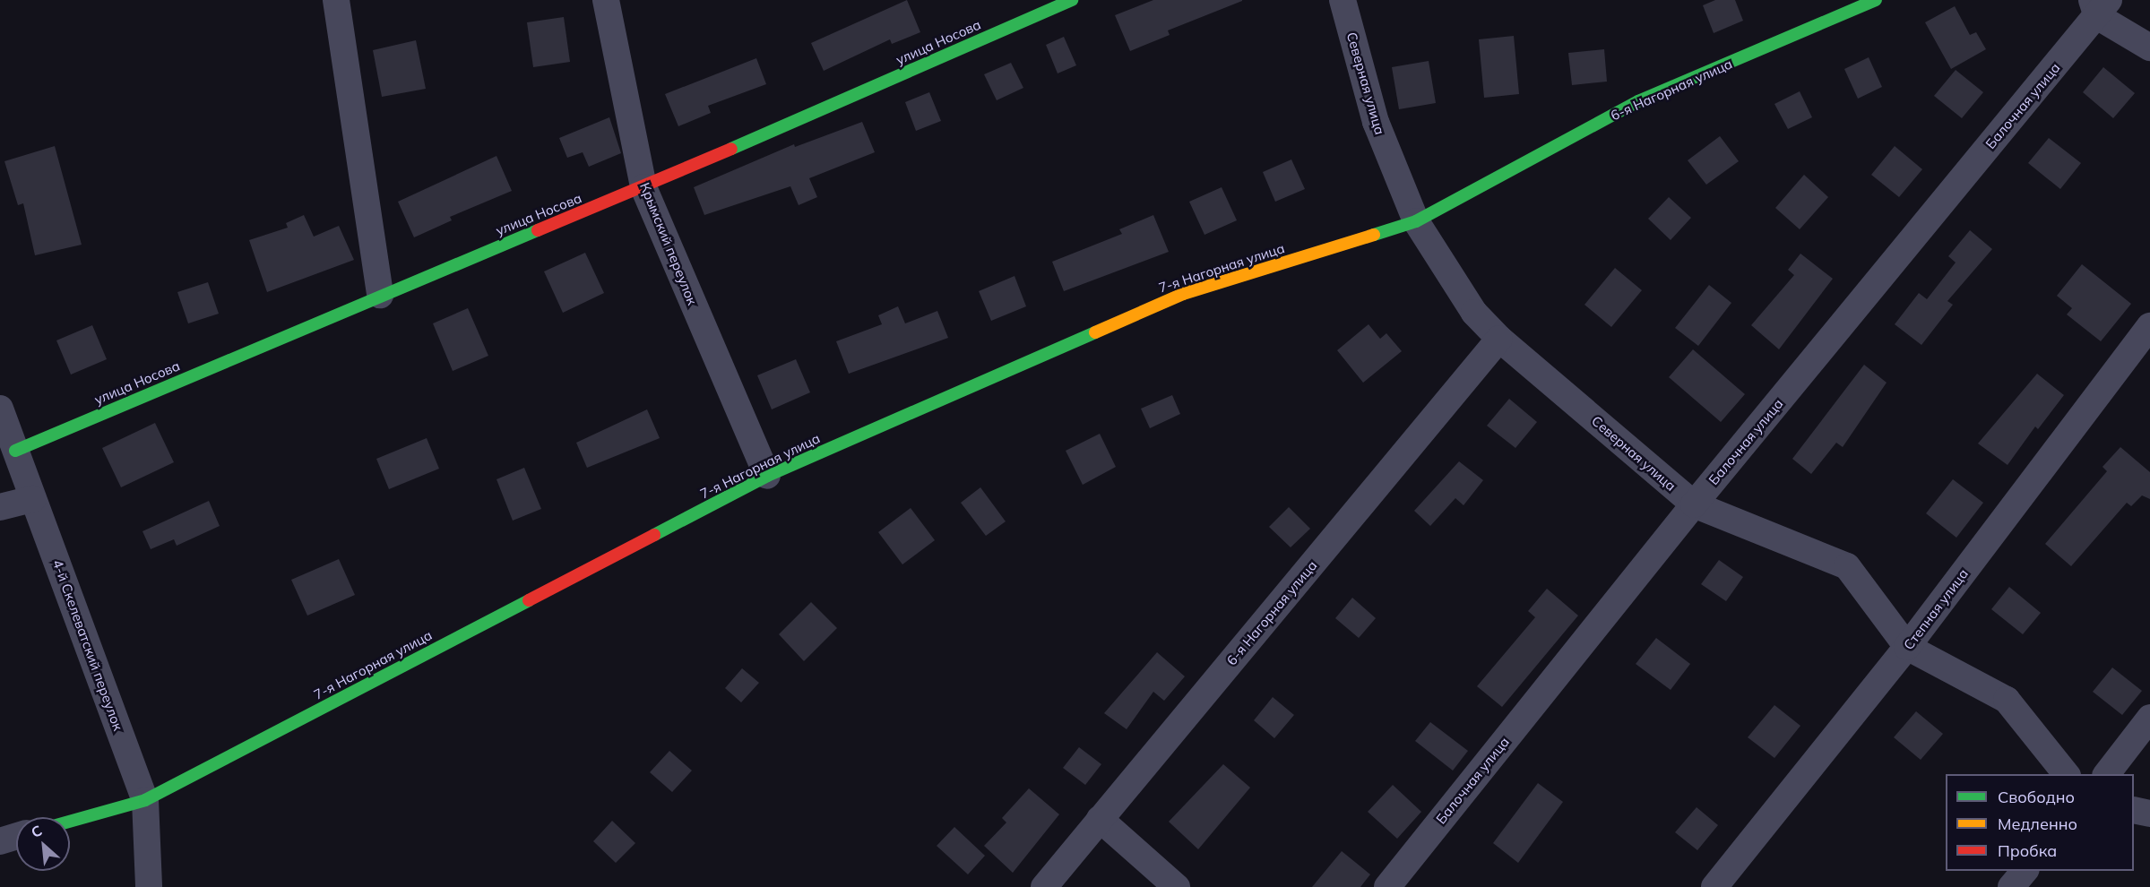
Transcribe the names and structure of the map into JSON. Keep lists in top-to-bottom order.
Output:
{
  "streets": {
    "street": [
      "улица Носова",
      "Северная улица",
      "6-я Нагорная улица",
      "Балочная улица",
      "Крымский переулок",
      "7-я Нагорная улица",
      "Степная улица",
      "4-й Скелеватский переулок"
    ]
  },
  "crossings": [
    ["улица Носова", "Крымский переулок"],
    ["улица Носова", "4-й Скелеватский переулок"],
    ["Северная улица", "6-я Нагорная улица"],
    ["Северная улица", "Балочная улица"],
    ["Северная улица", "7-я Нагорная улица"],
    ["Северная улица", "Степная улица"],
    ["6-я Нагорная улица", "7-я Нагорная улица"],
    ["Крымский переулок", "7-я Нагорная улица"],
    ["7-я Нагорная улица", "4-й Скелеватский переулок"]
  ],
  "legend": ["Свободно", "Медленно", "Пробка"],
  "north": "top left"
}
